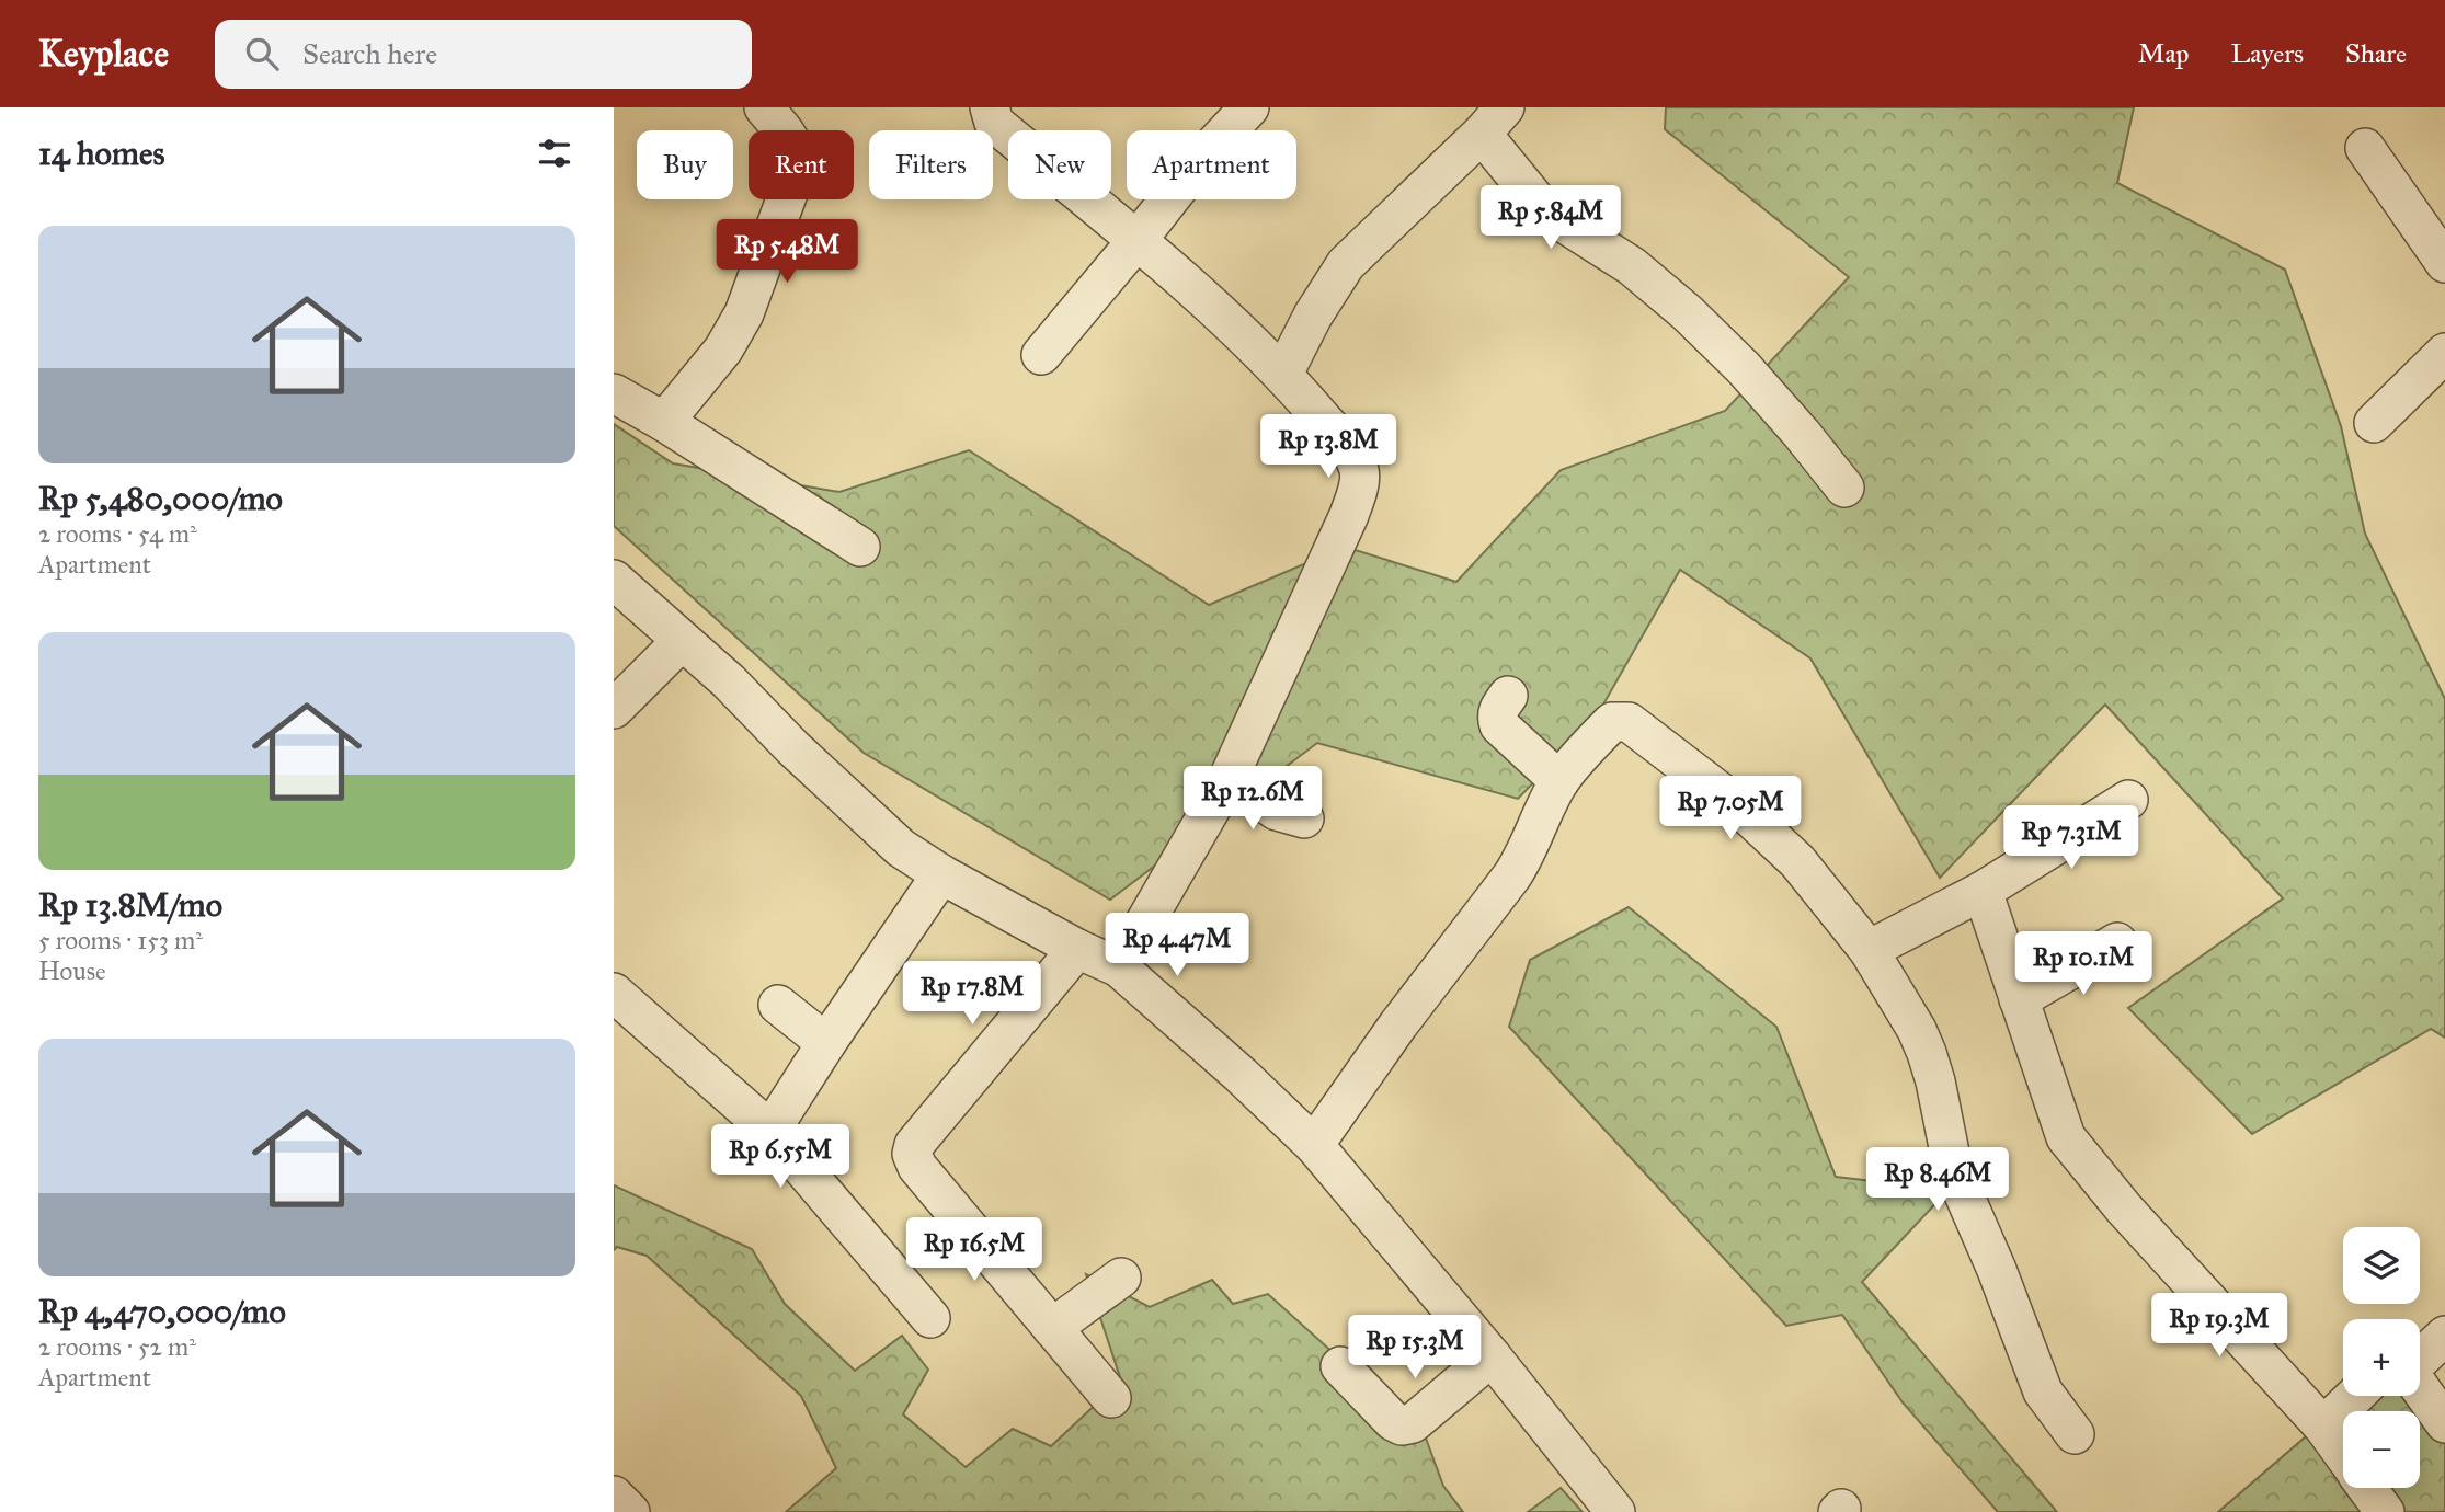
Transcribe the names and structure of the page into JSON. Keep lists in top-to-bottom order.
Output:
{
  "page": {
    "header": "Keyplace",
    "search": "Search here",
    "nav": ["Map", "Layers", "Share"],
    "heading": "14 homes",
    "chip": [
      "Buy",
      "Rent",
      "Filters",
      "New",
      "Apartment"
    ],
    "price": [
      "Rp 5.84M",
      "Rp 5.48M",
      "Rp 13.8M",
      "Rp 12.6M",
      "Rp 7.05M",
      "Rp 7.31M",
      "Rp 4.47M",
      "Rp 10.1M",
      "Rp 17.8M",
      "Rp 6.55M",
      "Rp 8.46M",
      "Rp 16.5M",
      "Rp 19.3M",
      "Rp 15.3M"
    ],
    "list": [
      {
        "name": "Rp 5,480,000/mo",
        "note": "2 rooms · 54 m² · Apartment"
      },
      {
        "name": "Rp 13.8M/mo",
        "note": "5 rooms · 153 m² · House"
      },
      {
        "name": "Rp 4,470,000/mo",
        "note": "2 rooms · 52 m² · Apartment"
      }
    ],
    "map_buttons": ["+", "−"]
  }
}
